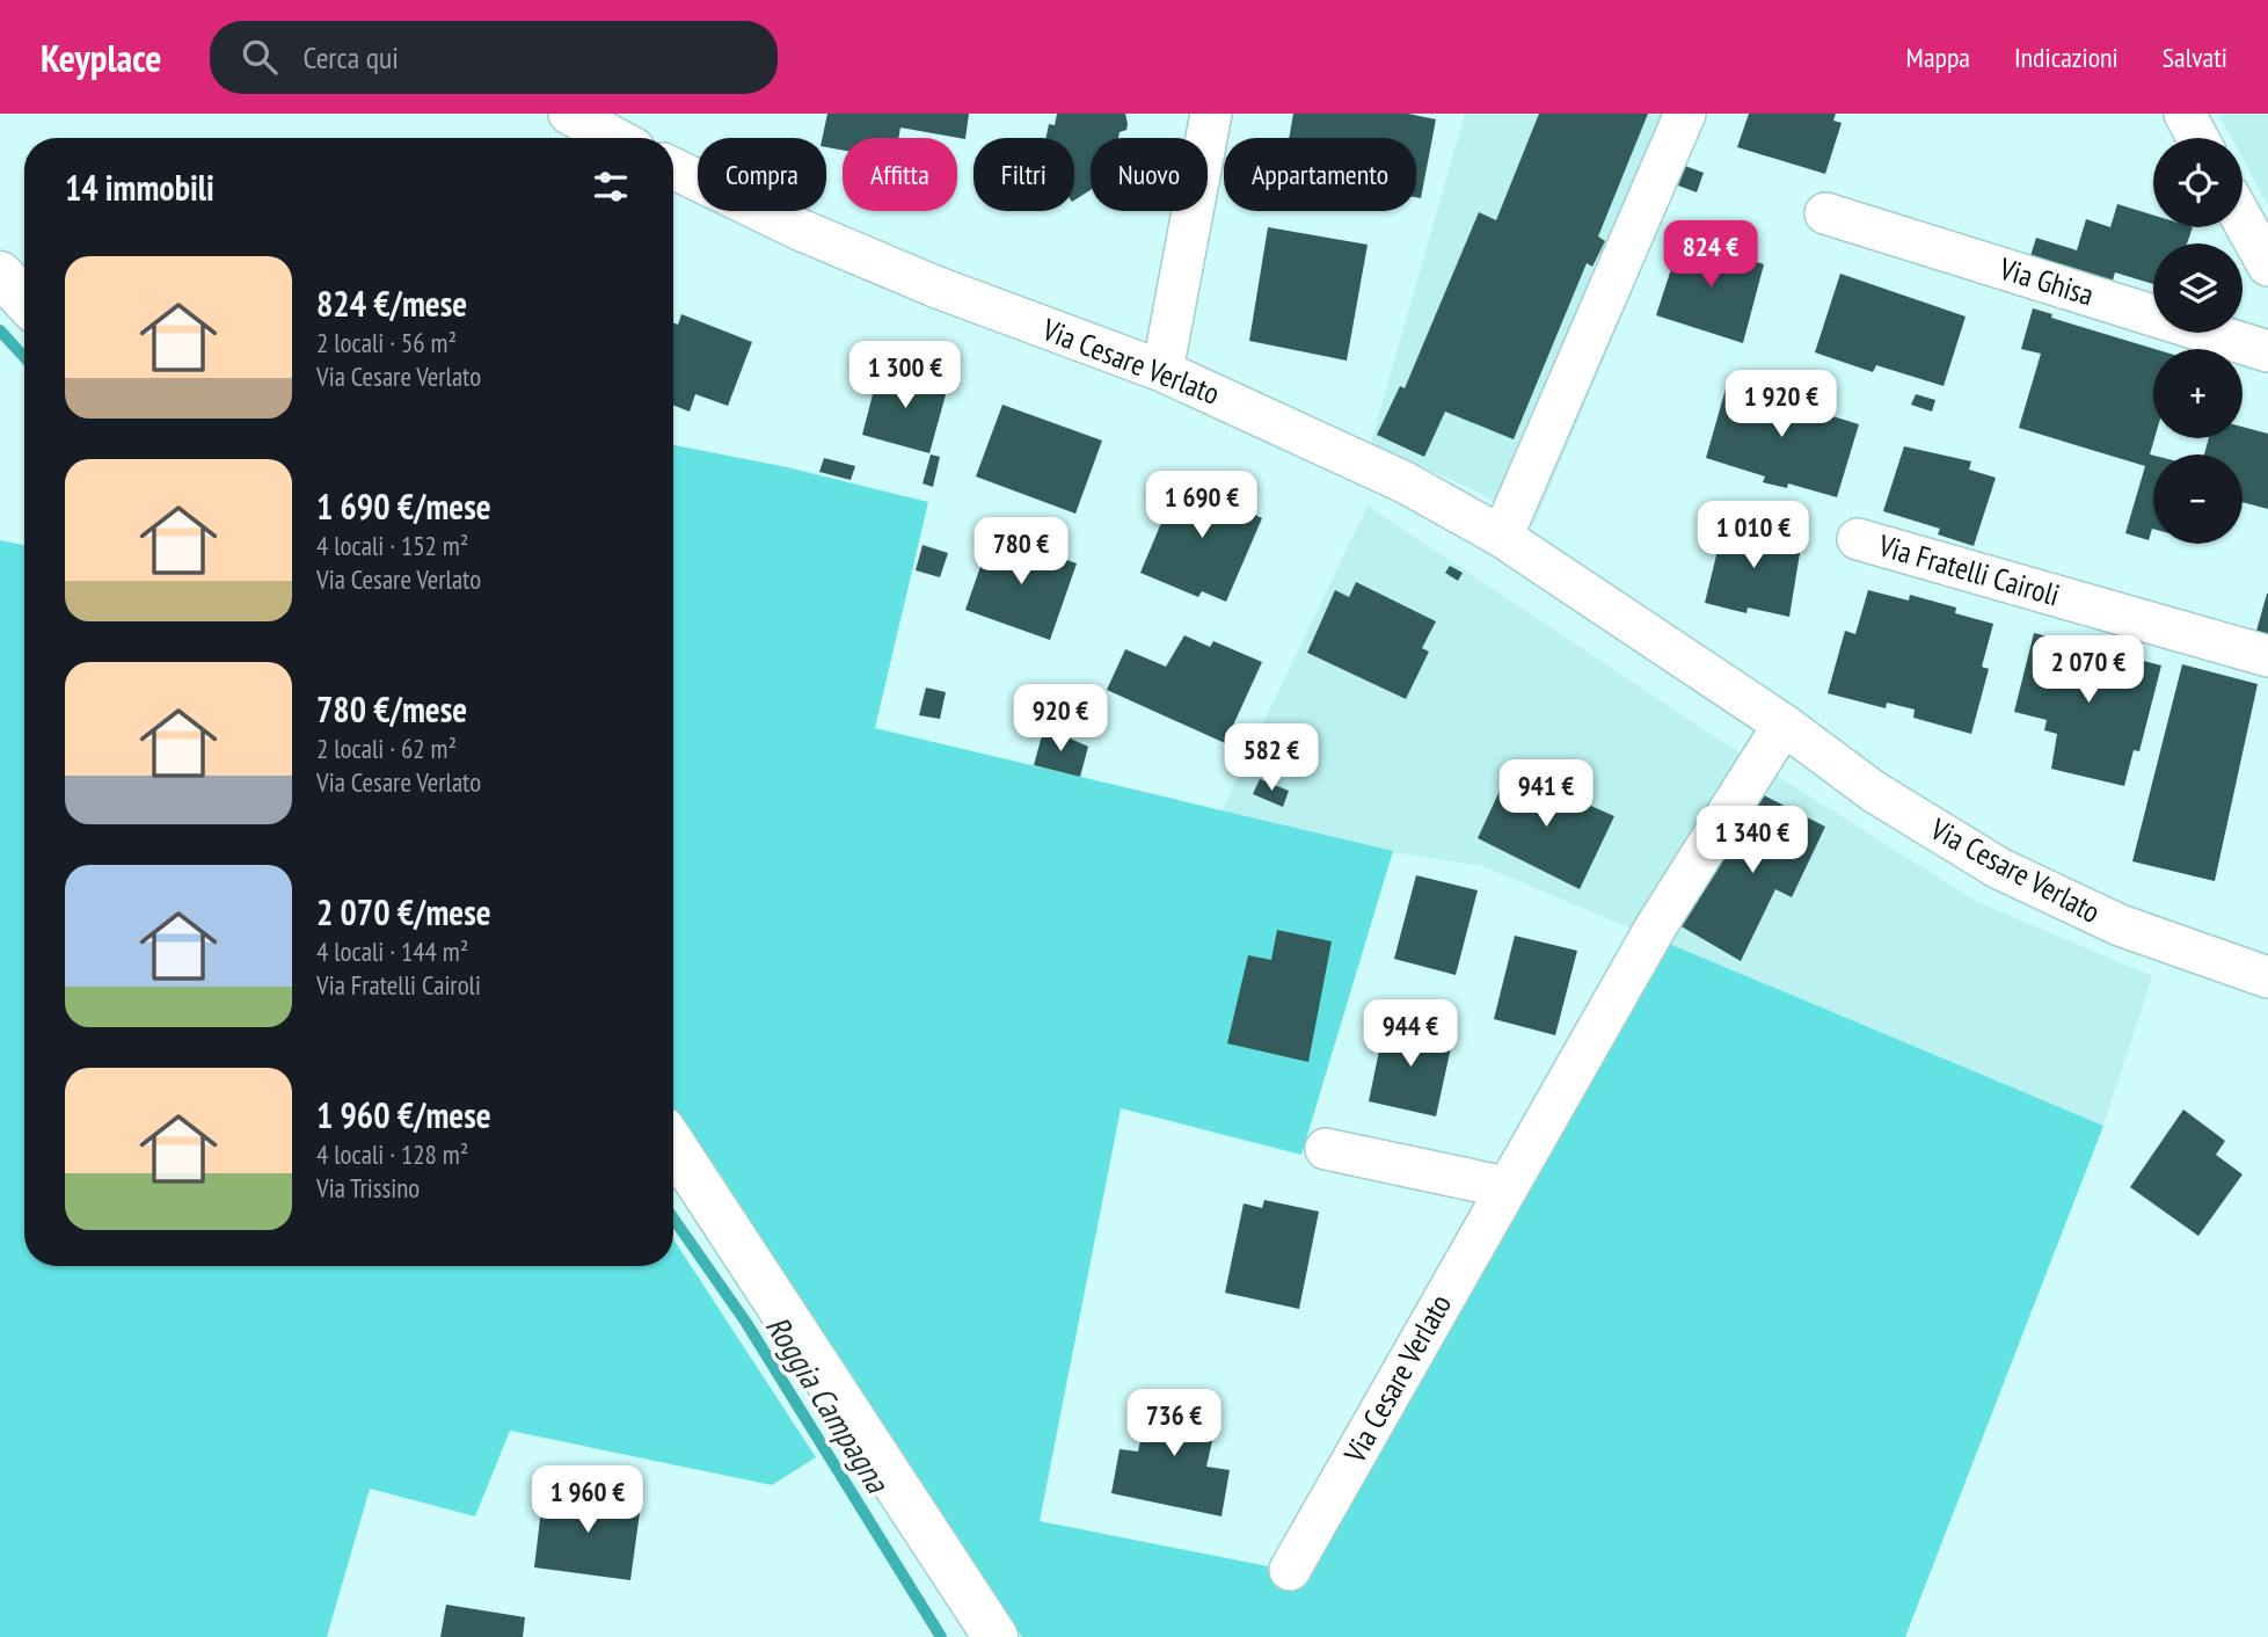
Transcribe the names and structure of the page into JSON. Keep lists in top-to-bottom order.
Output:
{
  "streets": {
    "street": ["Via Ghisa", "Via Cesare Verlato", "Via Fratelli Cairoli"]
  },
  "water": ["Roggia Campagna"],
  "page": {
    "header": "Keyplace",
    "search": "Cerca qui",
    "nav": ["Mappa", "Indicazioni", "Salvati"],
    "map_buttons": ["+", "−"],
    "chip": [
      "Compra",
      "Affitta",
      "Filtri",
      "Nuovo",
      "Appartamento"
    ],
    "heading": "14 immobili",
    "price": [
      "824 €",
      "1 300 €",
      "1 920 €",
      "1 690 €",
      "1 010 €",
      "780 €",
      "2 070 €",
      "920 €",
      "582 €",
      "941 €",
      "1 340 €",
      "944 €",
      "736 €",
      "1 960 €"
    ],
    "list": [
      {
        "name": "824 €/mese",
        "note": "2 locali · 56 m² · Via Cesare Verlato"
      },
      {
        "name": "1 690 €/mese",
        "note": "4 locali · 152 m² · Via Cesare Verlato"
      },
      {
        "name": "780 €/mese",
        "note": "2 locali · 62 m² · Via Cesare Verlato"
      },
      {
        "name": "2 070 €/mese",
        "note": "4 locali · 144 m² · Via Fratelli Cairoli"
      },
      {
        "name": "1 960 €/mese",
        "note": "4 locali · 128 m² · Via Trissino"
      }
    ]
  }
}
